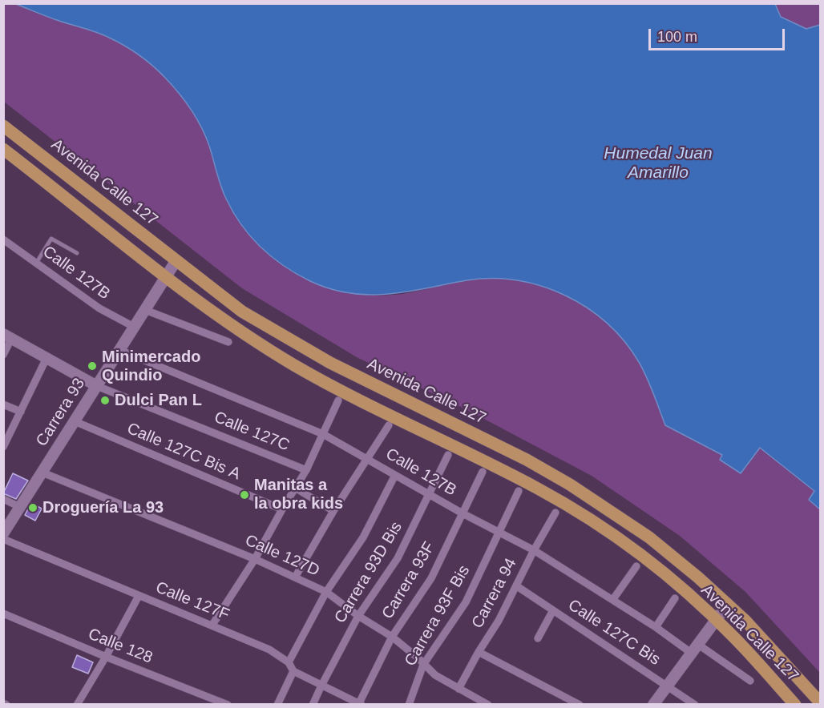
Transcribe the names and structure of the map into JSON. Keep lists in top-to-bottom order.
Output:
{
  "streets": {
    "main road": ["Avenida Calle 127"],
    "street": [
      "Calle 127B",
      "Carrera 93",
      "Calle 127C",
      "Calle 127C Bis A",
      "Calle 127D",
      "Carrera 93D Bis",
      "Carrera 93F",
      "Carrera 94",
      "Calle 127F",
      "Carrera 93F Bis",
      "Calle 127C Bis",
      "Calle 128"
    ]
  },
  "crossings": [
    ["Avenida Calle 127", "Carrera 93"],
    ["Calle 127B", "Carrera 93"],
    ["Calle 127B", "Carrera 93D Bis"],
    ["Calle 127B", "Carrera 93F"],
    ["Calle 127B", "Carrera 94"],
    ["Calle 127B", "Carrera 93F Bis"],
    ["Carrera 93", "Calle 127C"],
    ["Carrera 93", "Calle 127C Bis A"],
    ["Carrera 93", "Calle 127D"],
    ["Calle 127D", "Carrera 93D Bis"],
    ["Calle 127D", "Carrera 93F"],
    ["Calle 127D", "Carrera 94"],
    ["Calle 127D", "Carrera 93F Bis"],
    ["Carrera 94", "Calle 127C Bis"]
  ],
  "water": ["Humedal Juan Amarillo"],
  "places": [
    "Minimercado Quindio",
    "Dulci Pan L",
    "Manitas a la obra kids",
    "Droguería La 93"
  ],
  "scale_bar": "100 m"
}
